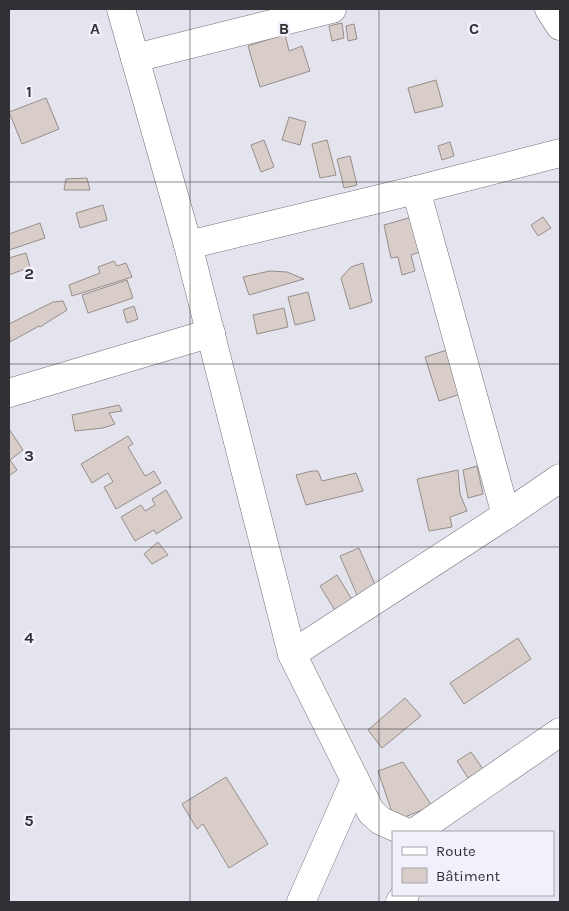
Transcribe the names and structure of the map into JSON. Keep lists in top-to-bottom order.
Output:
{
  "legend": ["Route", "Bâtiment"],
  "grid": {
    "columns": ["A", "B", "C"],
    "rows": [
      "1",
      "2",
      "3",
      "4",
      "5"
    ]
  }
}
